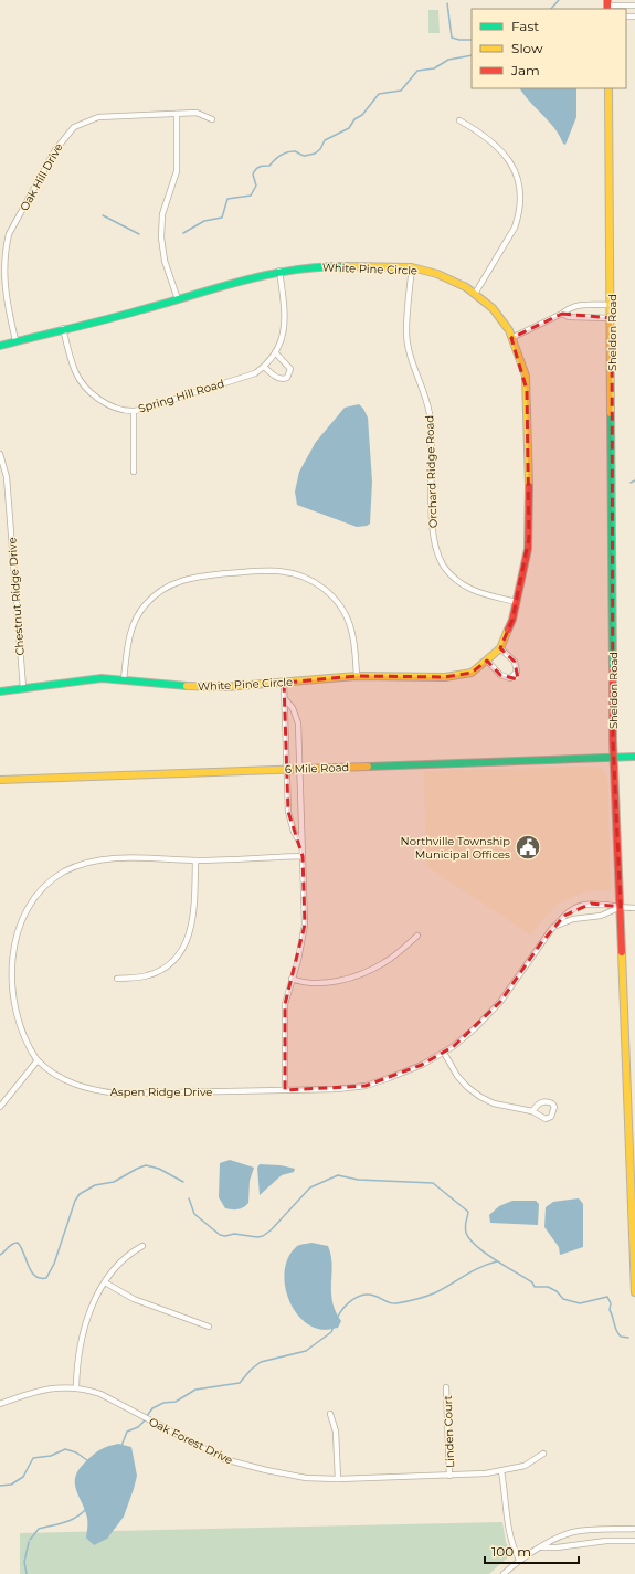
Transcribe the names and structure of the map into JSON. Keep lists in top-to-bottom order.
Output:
{
  "streets": {
    "street": [
      "Oak Hill Drive",
      "White Pine Circle",
      "Sheldon Road",
      "Spring Hill Road",
      "Orchard Ridge Road",
      "Chestnut Ridge Drive",
      "6 Mile Road",
      "Aspen Ridge Drive",
      "Linden Court",
      "Oak Forest Drive"
    ]
  },
  "crossings": [
    ["Oak Hill Drive", "White Pine Circle"],
    ["White Pine Circle", "Spring Hill Road"],
    ["White Pine Circle", "Orchard Ridge Road"],
    ["White Pine Circle", "Chestnut Ridge Drive"],
    ["White Pine Circle", "6 Mile Road"],
    ["Sheldon Road", "6 Mile Road"],
    ["Sheldon Road", "Aspen Ridge Drive"],
    ["Linden Court", "Oak Forest Drive"]
  ],
  "places": {
    "public building": ["Northville Township Municipal Offices"]
  },
  "legend": ["Fast", "Slow", "Jam"],
  "scale_bar": "100 m"
}
